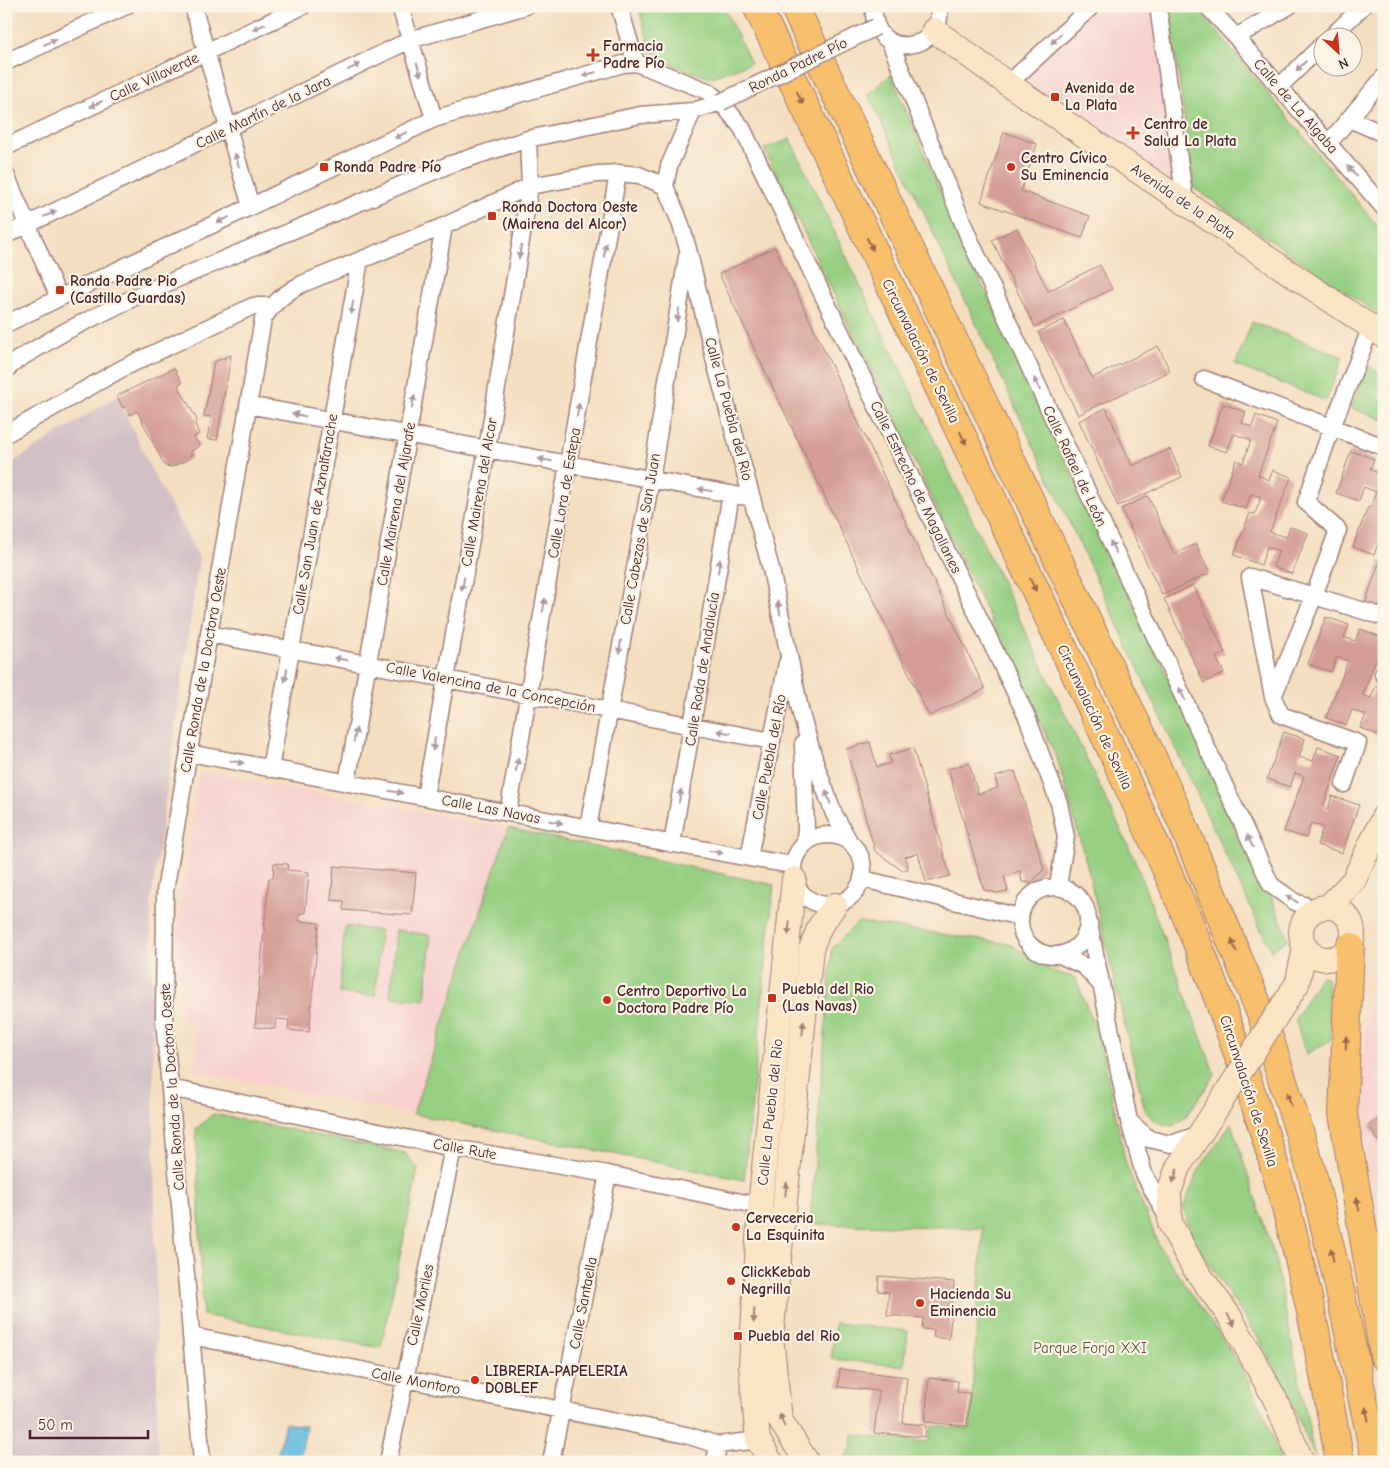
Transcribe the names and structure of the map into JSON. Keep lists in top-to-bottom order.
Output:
{
  "streets": {
    "highway": ["Circunvalación de Sevilla"],
    "street": [
      "Ronda Padre Pío",
      "Calle Villaverde",
      "Calle de La Algaba",
      "Calle Martín de la Jara",
      "Avenida de la Plata",
      "Calle La Puebla del Rio",
      "Calle Rafael de León",
      "Calle Estrecho de Magallanes",
      "Calle Mairena del Alcor",
      "Calle Lora de Estepa",
      "Calle Mairena del Aljarafe",
      "Calle San Juan de Aznalfarache",
      "Calle Cabezas de San Juan",
      "Calle Roda de Andalucía",
      "Calle Ronda de la Doctora Oeste",
      "Calle Valencina de la Concepción",
      "Calle Puebla del Río",
      "Calle Las Navas",
      "Calle Rute",
      "Calle Santaella",
      "Calle Moriles",
      "Calle Montoro"
    ]
  },
  "crossings": [
    ["Ronda Padre Pío", "Calle Estrecho de Magallanes"],
    ["Ronda Padre Pío", "Calle Mairena del Alcor"],
    ["Calle La Puebla del Rio", "Calle Cabezas de San Juan"],
    ["Calle La Puebla del Rio", "Calle Ronda de la Doctora Oeste"],
    ["Calle La Puebla del Rio", "Calle Puebla del Río"],
    ["Calle La Puebla del Rio", "Calle Las Navas"],
    ["Calle La Puebla del Rio", "Calle Rute"],
    ["Calle La Puebla del Rio", "Calle Montoro"],
    ["Calle Mairena del Alcor", "Calle Ronda de la Doctora Oeste"],
    ["Calle Mairena del Alcor", "Calle Valencina de la Concepción"],
    ["Calle Mairena del Alcor", "Calle Las Navas"],
    ["Calle Lora de Estepa", "Calle Ronda de la Doctora Oeste"],
    ["Calle Lora de Estepa", "Calle Valencina de la Concepción"],
    ["Calle Lora de Estepa", "Calle Las Navas"],
    ["Calle Mairena del Aljarafe", "Calle Ronda de la Doctora Oeste"],
    ["Calle Mairena del Aljarafe", "Calle Valencina de la Concepción"],
    ["Calle Mairena del Aljarafe", "Calle Las Navas"],
    ["Calle San Juan de Aznalfarache", "Calle Ronda de la Doctora Oeste"],
    ["Calle San Juan de Aznalfarache", "Calle Valencina de la Concepción"],
    ["Calle San Juan de Aznalfarache", "Calle Las Navas"],
    ["Calle Cabezas de San Juan", "Calle Valencina de la Concepción"],
    ["Calle Cabezas de San Juan", "Calle Las Navas"],
    ["Calle Roda de Andalucía", "Calle Valencina de la Concepción"],
    ["Calle Roda de Andalucía", "Calle Las Navas"],
    ["Calle Ronda de la Doctora Oeste", "Calle Valencina de la Concepción"],
    ["Calle Ronda de la Doctora Oeste", "Calle Las Navas"],
    ["Calle Ronda de la Doctora Oeste", "Calle Rute"],
    ["Calle Ronda de la Doctora Oeste", "Calle Montoro"],
    ["Calle Valencina de la Concepción", "Calle Puebla del Río"],
    ["Calle Puebla del Río", "Calle Las Navas"],
    ["Calle Rute", "Calle Santaella"],
    ["Calle Rute", "Calle Moriles"],
    ["Calle Santaella", "Calle Montoro"],
    ["Calle Moriles", "Calle Montoro"]
  ],
  "one_way": [
    "Calle Rafael de León",
    "Calle Mairena del Alcor",
    "Calle Lora de Estepa",
    "Calle Mairena del Aljarafe",
    "Calle San Juan de Aznalfarache",
    "Calle Cabezas de San Juan",
    "Calle Las Navas"
  ],
  "parks": ["Parque Forja XXI"],
  "places": {
    "health": ["Farmacia Padre Pío", "Centro de Salud La Plata"],
    "transit": [
      "Avenida de La Plata",
      "Ronda Padre Pío",
      "Ronda Doctora Oeste (Mairena del Alcor)",
      "Ronda Padre Pio (Castillo Guardas)",
      "Puebla del Rio (Las Navas)",
      "Puebla del Rio"
    ],
    "other": [
      "Centro Cívico Su Eminencia",
      "Centro Deportivo La Doctora Padre Pío",
      "Cerveceria La Esquinita",
      "ClickKebab Negrilla",
      "Hacienda Su Eminencia",
      "LIBRERIA-PAPELERIA DOBLEF"
    ]
  },
  "scale_bar": "50 m",
  "north": "bottom right"
}
